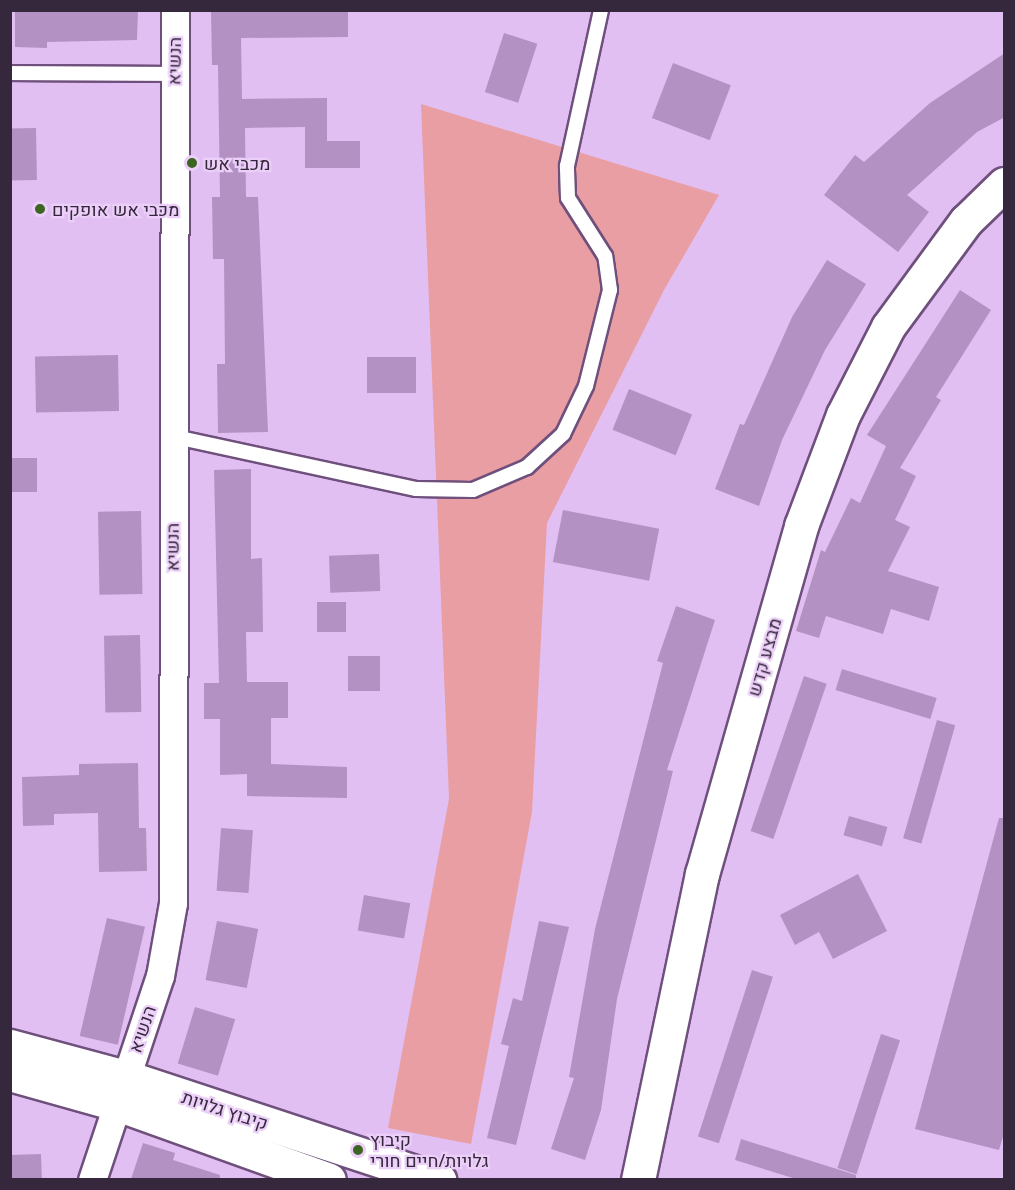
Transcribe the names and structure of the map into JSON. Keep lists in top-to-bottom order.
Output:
{
  "streets": {
    "street": ["הנשיא", "מבצע קדש", "קיבוץ גלויות"]
  },
  "crossings": [
    ["הנשיא", "קיבוץ גלויות"]
  ],
  "places": ["מכבי אש", "מכבי אש אופקים", "קיבוץ גלויות/חיים חורי"]
}
